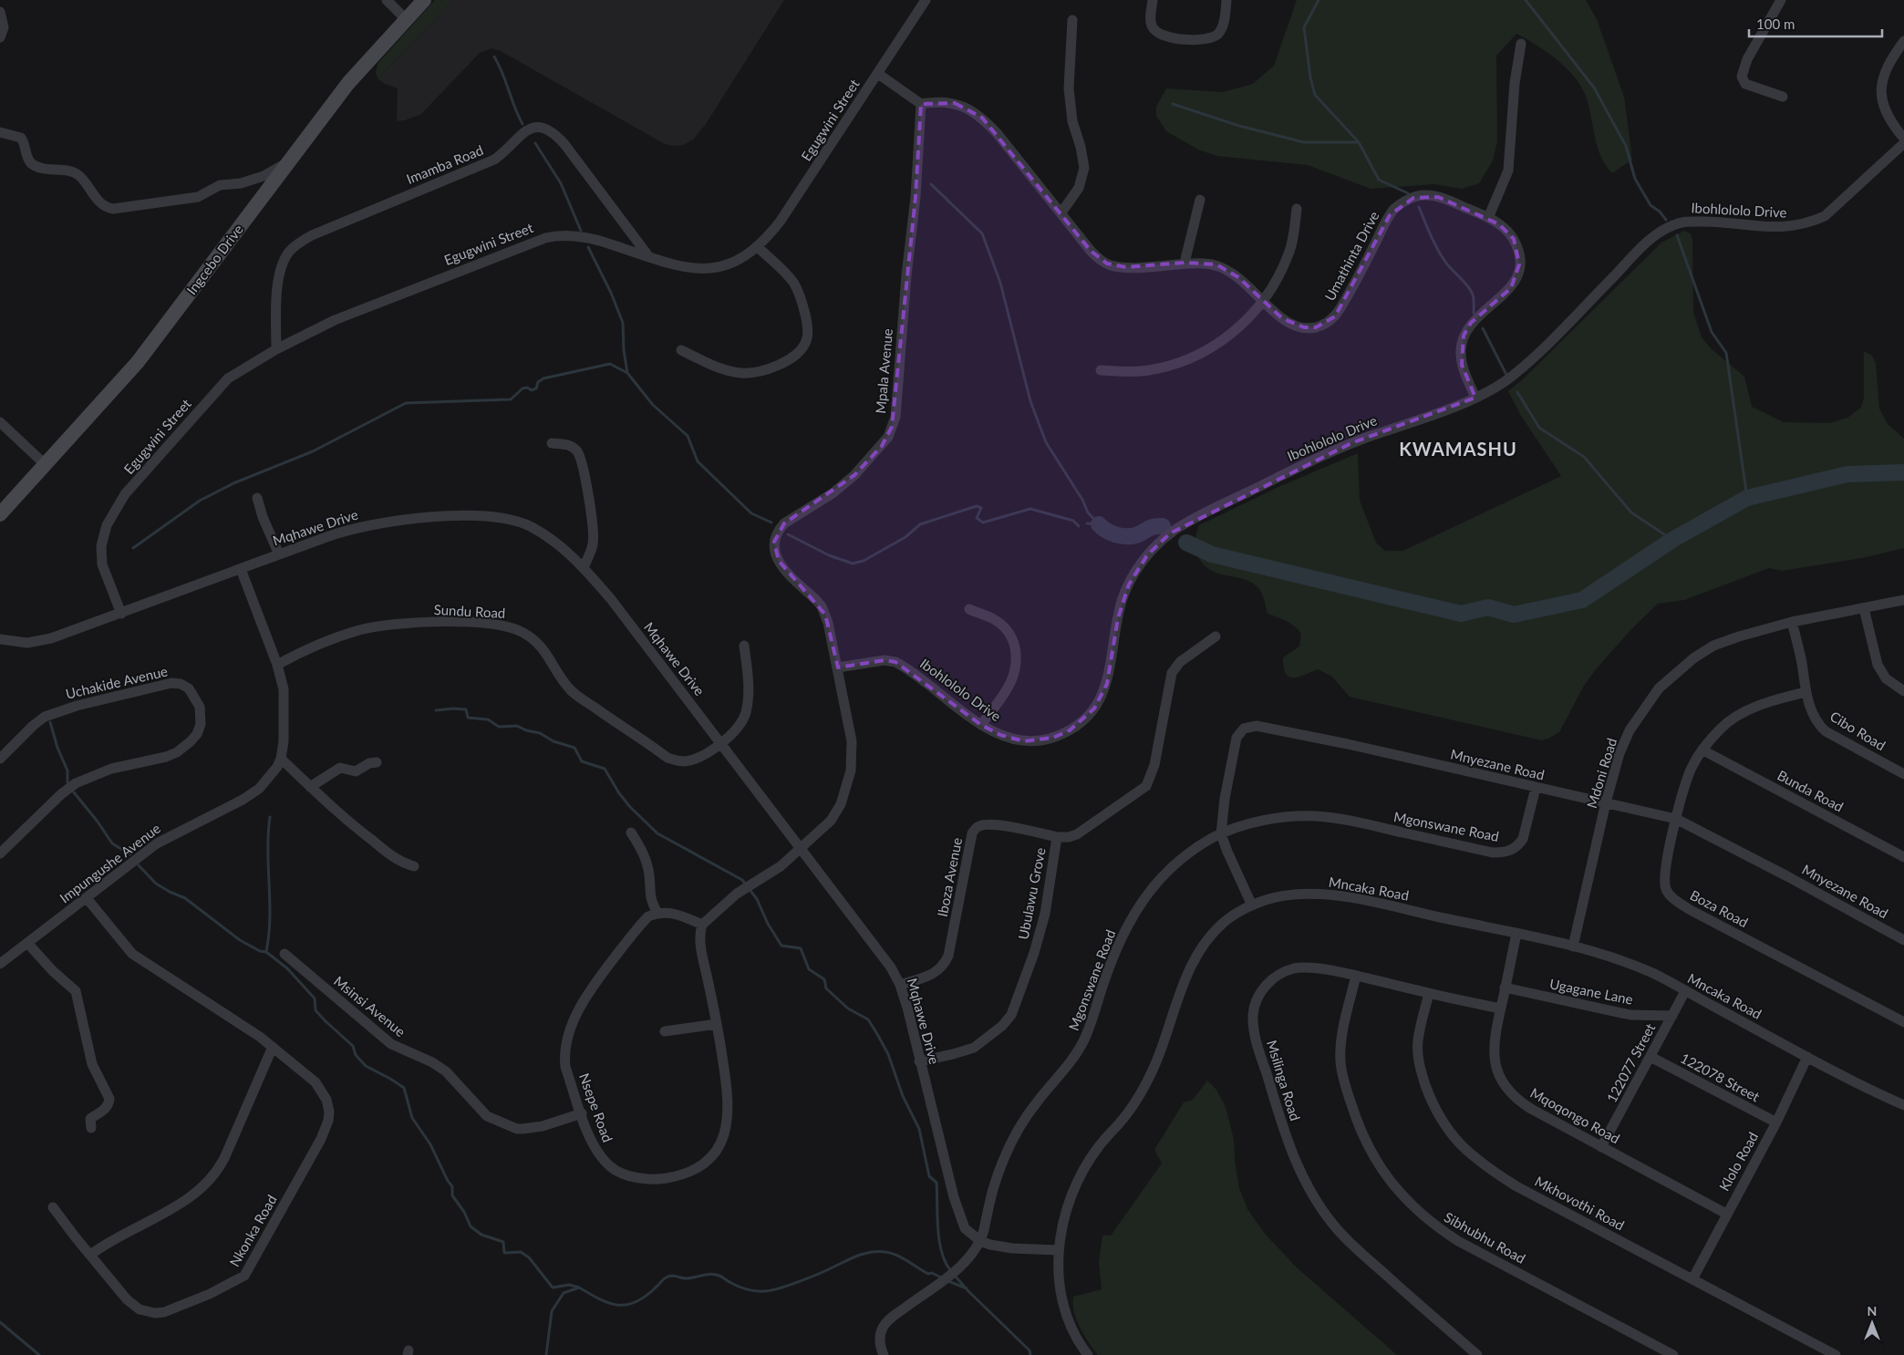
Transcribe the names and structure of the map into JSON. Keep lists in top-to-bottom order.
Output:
{
  "streets": {
    "main road": ["Ingcebo Drive"],
    "street": [
      "Egugwini Street",
      "Imamba Road",
      "Ibohlololo Drive",
      "Umathinta Drive",
      "Mpala Avenue",
      "Mqhawe Drive",
      "Sundu Road",
      "Uchakide Avenue",
      "Cibo Road",
      "Mnyezane Road",
      "Mdoni Road",
      "Bunda Road",
      "Mgonswane Road",
      "Impungushe Avenue",
      "Iboza Avenue",
      "Mncaka Road",
      "Ubulawu Grove",
      "Boza Road",
      "Ugagane Lane",
      "Msinsi Avenue",
      "122077 Street",
      "122078 Street",
      "Msilinga Road",
      "Nsepe Road",
      "Mqoqongo Road",
      "Klolo Road",
      "Mkhovothi Road",
      "Nkonka Road",
      "Sibhubhu Road"
    ]
  },
  "crossings": [
    ["Egugwini Street", "Imamba Road"],
    ["Egugwini Street", "Mqhawe Drive"],
    ["Ibohlololo Drive", "Umathinta Drive"],
    ["Ibohlololo Drive", "Mpala Avenue"],
    ["Umathinta Drive", "Mpala Avenue"],
    ["Mpala Avenue", "Mqhawe Drive"],
    ["Mqhawe Drive", "Sundu Road"],
    ["Mqhawe Drive", "Mgonswane Road"],
    ["Mqhawe Drive", "Impungushe Avenue"],
    ["Mqhawe Drive", "Iboza Avenue"],
    ["Mqhawe Drive", "Ubulawu Grove"],
    ["Sundu Road", "Impungushe Avenue"],
    ["Cibo Road", "Mdoni Road"],
    ["Cibo Road", "Boza Road"],
    ["Mnyezane Road", "Mdoni Road"],
    ["Mnyezane Road", "Mgonswane Road"],
    ["Mnyezane Road", "Mncaka Road"],
    ["Mnyezane Road", "Boza Road"],
    ["Mdoni Road", "Mncaka Road"],
    ["Bunda Road", "Boza Road"],
    ["Impungushe Avenue", "Nkonka Road"],
    ["Iboza Avenue", "Ubulawu Grove"],
    ["Mncaka Road", "122077 Street"],
    ["Mncaka Road", "Mqoqongo Road"],
    ["Mncaka Road", "Klolo Road"],
    ["Ugagane Lane", "122077 Street"],
    ["Ugagane Lane", "Mqoqongo Road"],
    ["Msinsi Avenue", "Nsepe Road"],
    ["122077 Street", "122078 Street"],
    ["122077 Street", "Mqoqongo Road"],
    ["122078 Street", "Klolo Road"],
    ["Msilinga Road", "Mqoqongo Road"],
    ["Msilinga Road", "Mkhovothi Road"],
    ["Msilinga Road", "Sibhubhu Road"],
    ["Mqoqongo Road", "Klolo Road"],
    ["Klolo Road", "Mkhovothi Road"]
  ],
  "districts": ["KWAMASHU"],
  "scale_bar": "100 m",
  "north": "top"
}
